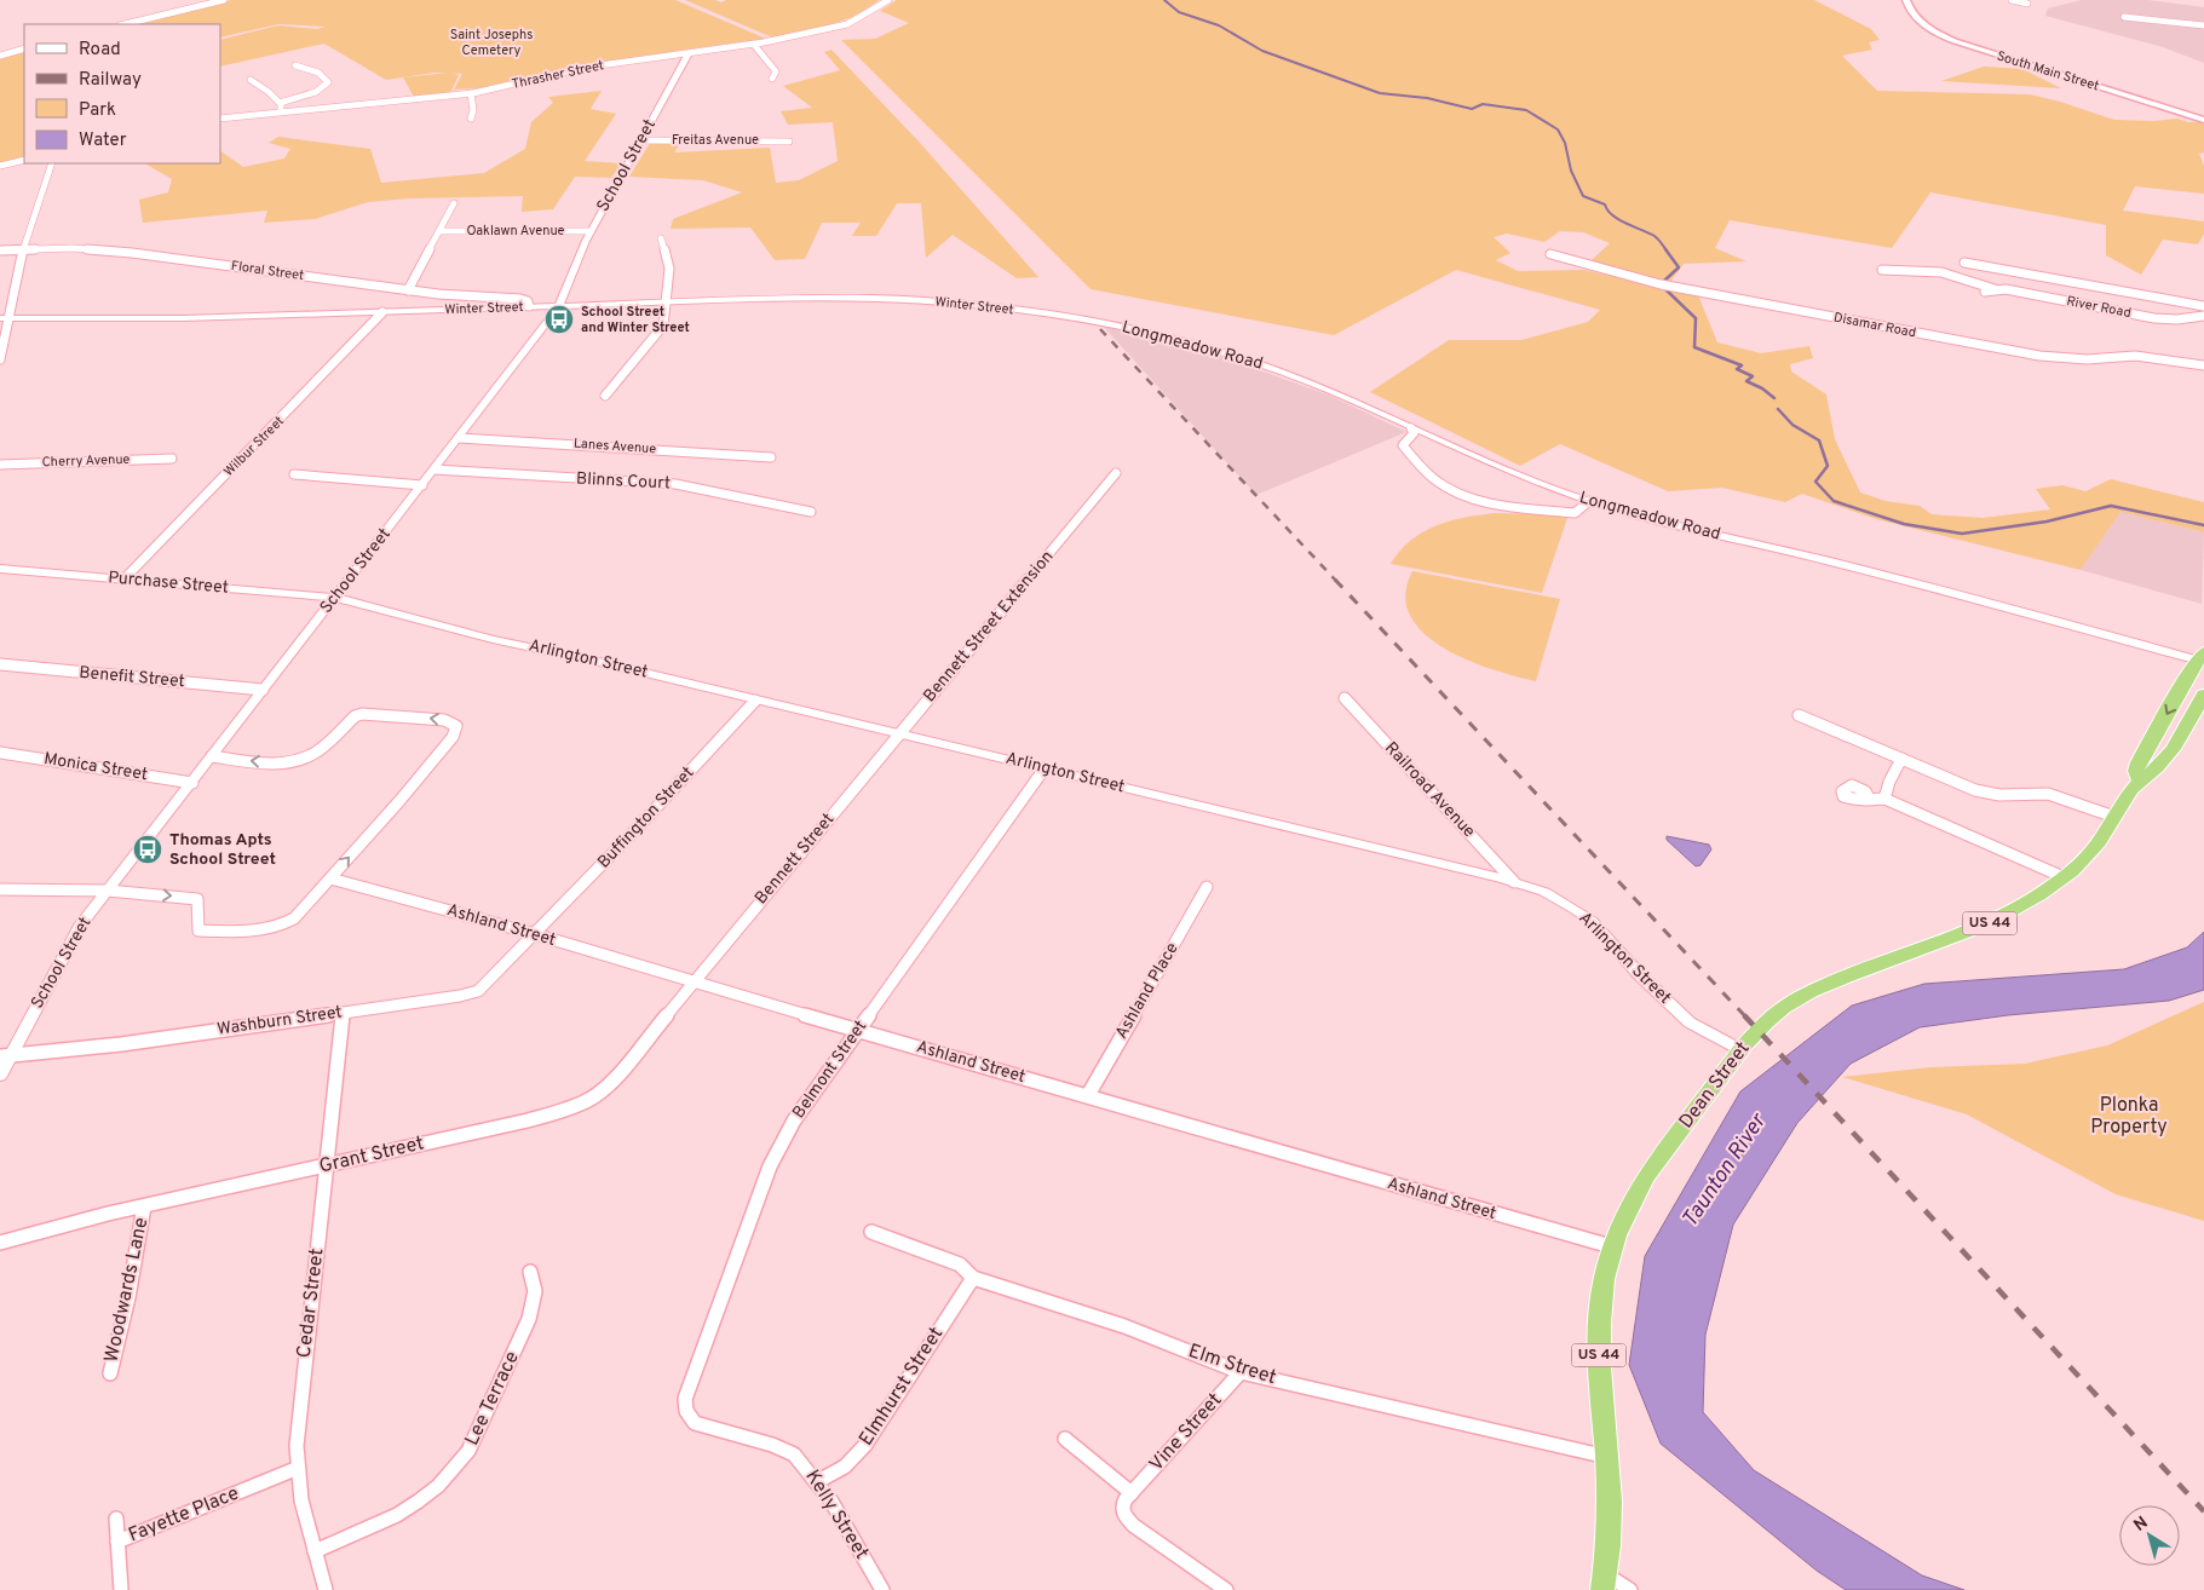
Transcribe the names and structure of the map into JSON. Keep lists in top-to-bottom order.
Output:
{
  "streets": {
    "highway": ["US 44", "Dean Street"],
    "main road": ["South Main Street"],
    "street": [
      "Thrasher Street",
      "Freitas Avenue",
      "School Street",
      "Oaklawn Avenue",
      "Floral Street",
      "Winter Street",
      "River Road",
      "Disamar Road",
      "Longmeadow Road",
      "Wilbur Street",
      "Lanes Avenue",
      "Cherry Avenue",
      "Blinns Court",
      "Purchase Street",
      "Bennett Street Extension",
      "Arlington Street",
      "Benefit Street",
      "Monica Street",
      "Railroad Avenue",
      "Buffington Street",
      "Bennett Street",
      "Ashland Street",
      "Ashland Place",
      "Washburn Street",
      "Belmont Street",
      "Grant Street",
      "Woodwards Lane",
      "Cedar Street",
      "Elm Street",
      "Elmhurst Street",
      "Lee Terrace",
      "Vine Street",
      "Fayette Place",
      "Kelly Street"
    ]
  },
  "crossings": [
    ["Thrasher Street", "School Street"],
    ["Freitas Avenue", "School Street"],
    ["School Street", "Oaklawn Avenue"],
    ["School Street", "Winter Street"],
    ["School Street", "Lanes Avenue"],
    ["School Street", "Blinns Court"],
    ["School Street", "Purchase Street"],
    ["School Street", "Arlington Street"],
    ["School Street", "Benefit Street"],
    ["School Street", "Monica Street"],
    ["School Street", "Washburn Street"],
    ["Floral Street", "Winter Street"],
    ["Winter Street", "Longmeadow Road"],
    ["Winter Street", "Wilbur Street"],
    ["Longmeadow Road", "Dean Street"],
    ["Wilbur Street", "Purchase Street"],
    ["Purchase Street", "Arlington Street"],
    ["Bennett Street Extension", "Arlington Street"],
    ["Bennett Street Extension", "Bennett Street"],
    ["Arlington Street", "Railroad Avenue"],
    ["Arlington Street", "Buffington Street"],
    ["Arlington Street", "Bennett Street"],
    ["Arlington Street", "Belmont Street"],
    ["Arlington Street", "Dean Street"],
    ["Buffington Street", "Ashland Street"],
    ["Buffington Street", "Washburn Street"],
    ["Bennett Street", "Ashland Street"],
    ["Bennett Street", "Grant Street"],
    ["Ashland Street", "Ashland Place"],
    ["Ashland Street", "Washburn Street"],
    ["Ashland Street", "Belmont Street"],
    ["Ashland Street", "Dean Street"],
    ["Ashland Street", "Grant Street"],
    ["Washburn Street", "Cedar Street"],
    ["Belmont Street", "Kelly Street"],
    ["Dean Street", "Elm Street"],
    ["Grant Street", "Woodwards Lane"],
    ["Grant Street", "Cedar Street"],
    ["Cedar Street", "Lee Terrace"],
    ["Cedar Street", "Fayette Place"],
    ["Elm Street", "Elmhurst Street"],
    ["Elm Street", "Vine Street"],
    ["Elmhurst Street", "Kelly Street"]
  ],
  "water": ["Taunton River"],
  "parks": ["Saint Josephs Cemetery", "Plonka Property"],
  "places": {
    "bus stop": ["School Street and Winter Street", "Thomas Apts School Street"]
  },
  "legend": [
    "Road",
    "Railway",
    "Park",
    "Water"
  ],
  "north": "top left"
}
